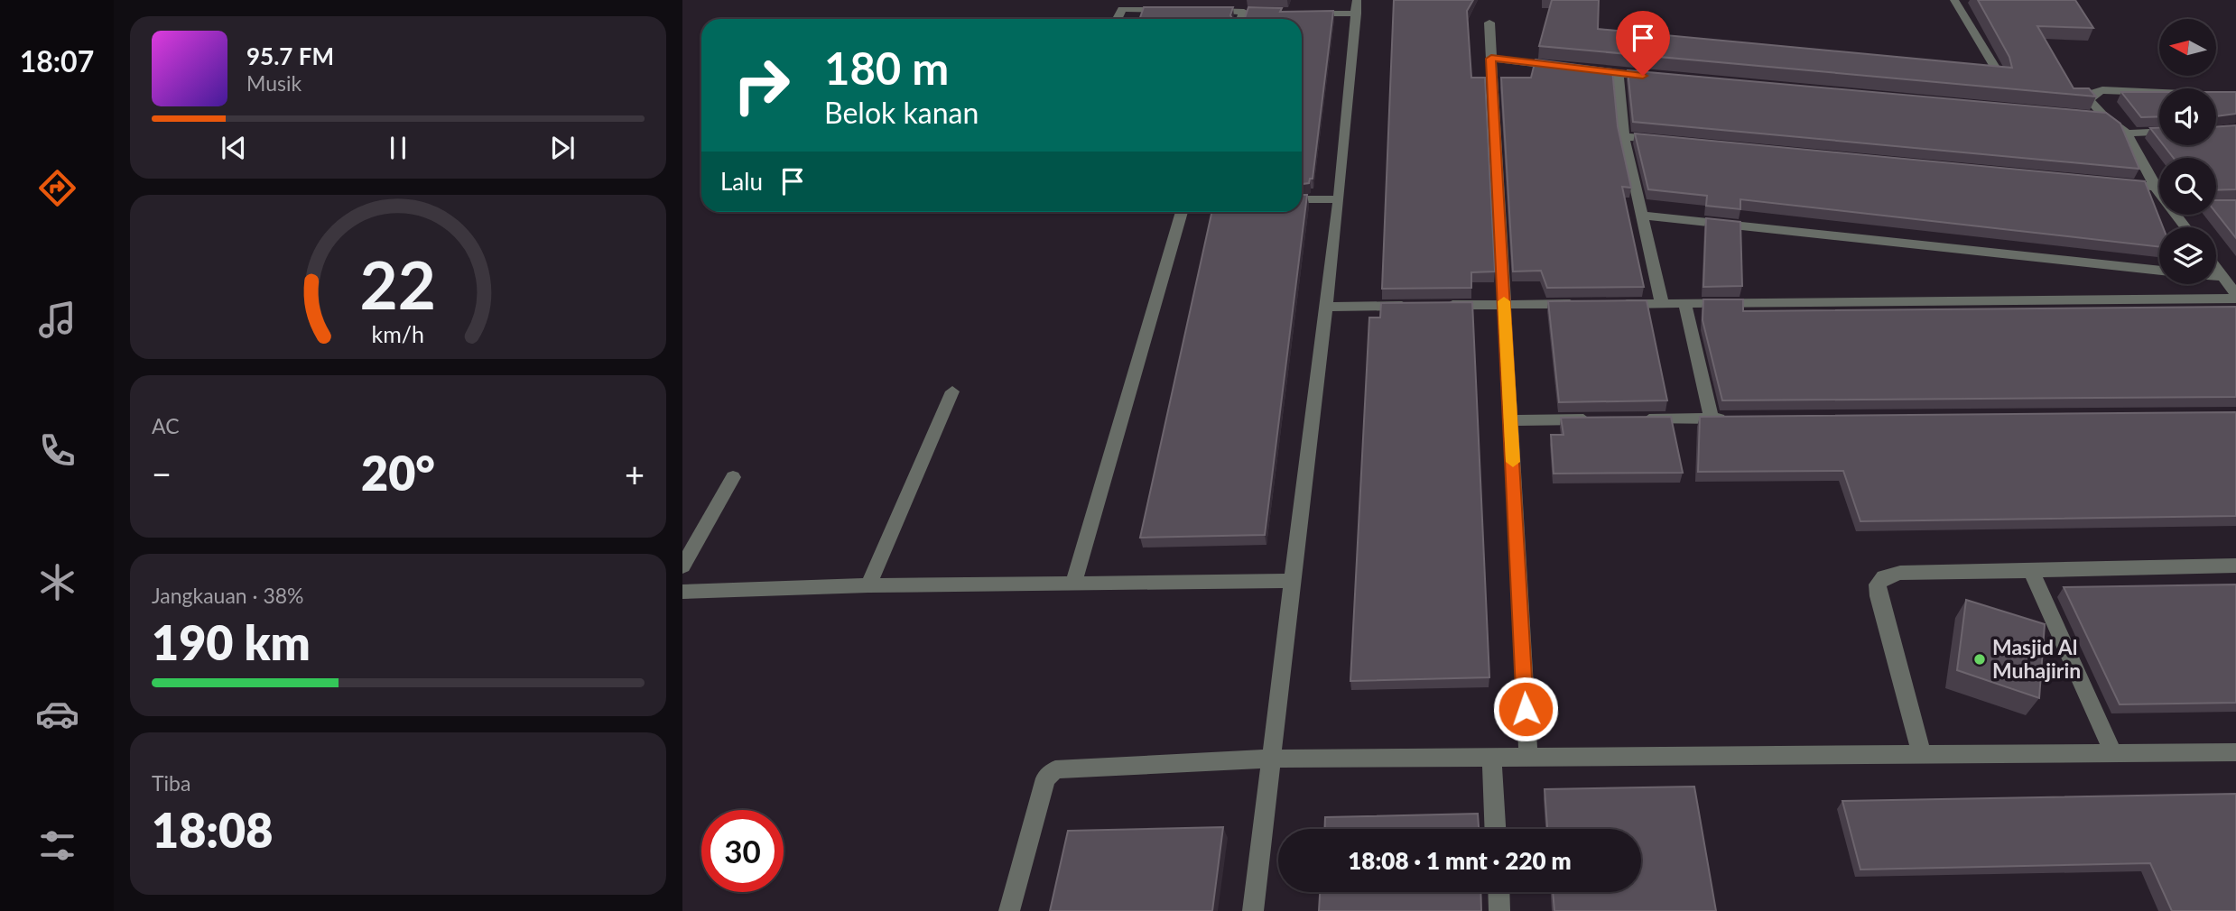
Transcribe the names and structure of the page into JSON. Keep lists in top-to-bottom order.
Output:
{
  "places": ["Masjid Al Muhajirin"],
  "north": "left",
  "page": {
    "tabs": "18:07",
    "turn": ["180 m", "Belok kanan"],
    "song": ["95.7 FM", "Musik"],
    "then": "Lalu",
    "tile": [
      "AC",
      ["Jangkauan · 38%", "190 km"],
      ["Tiba", "18:08"]
    ],
    "heat": ["−", "20°", "+"],
    "limit": "30",
    "trip": "18:08 · 1 mnt · 220 m",
    "gauge": ["22", "km/h"]
  }
}
